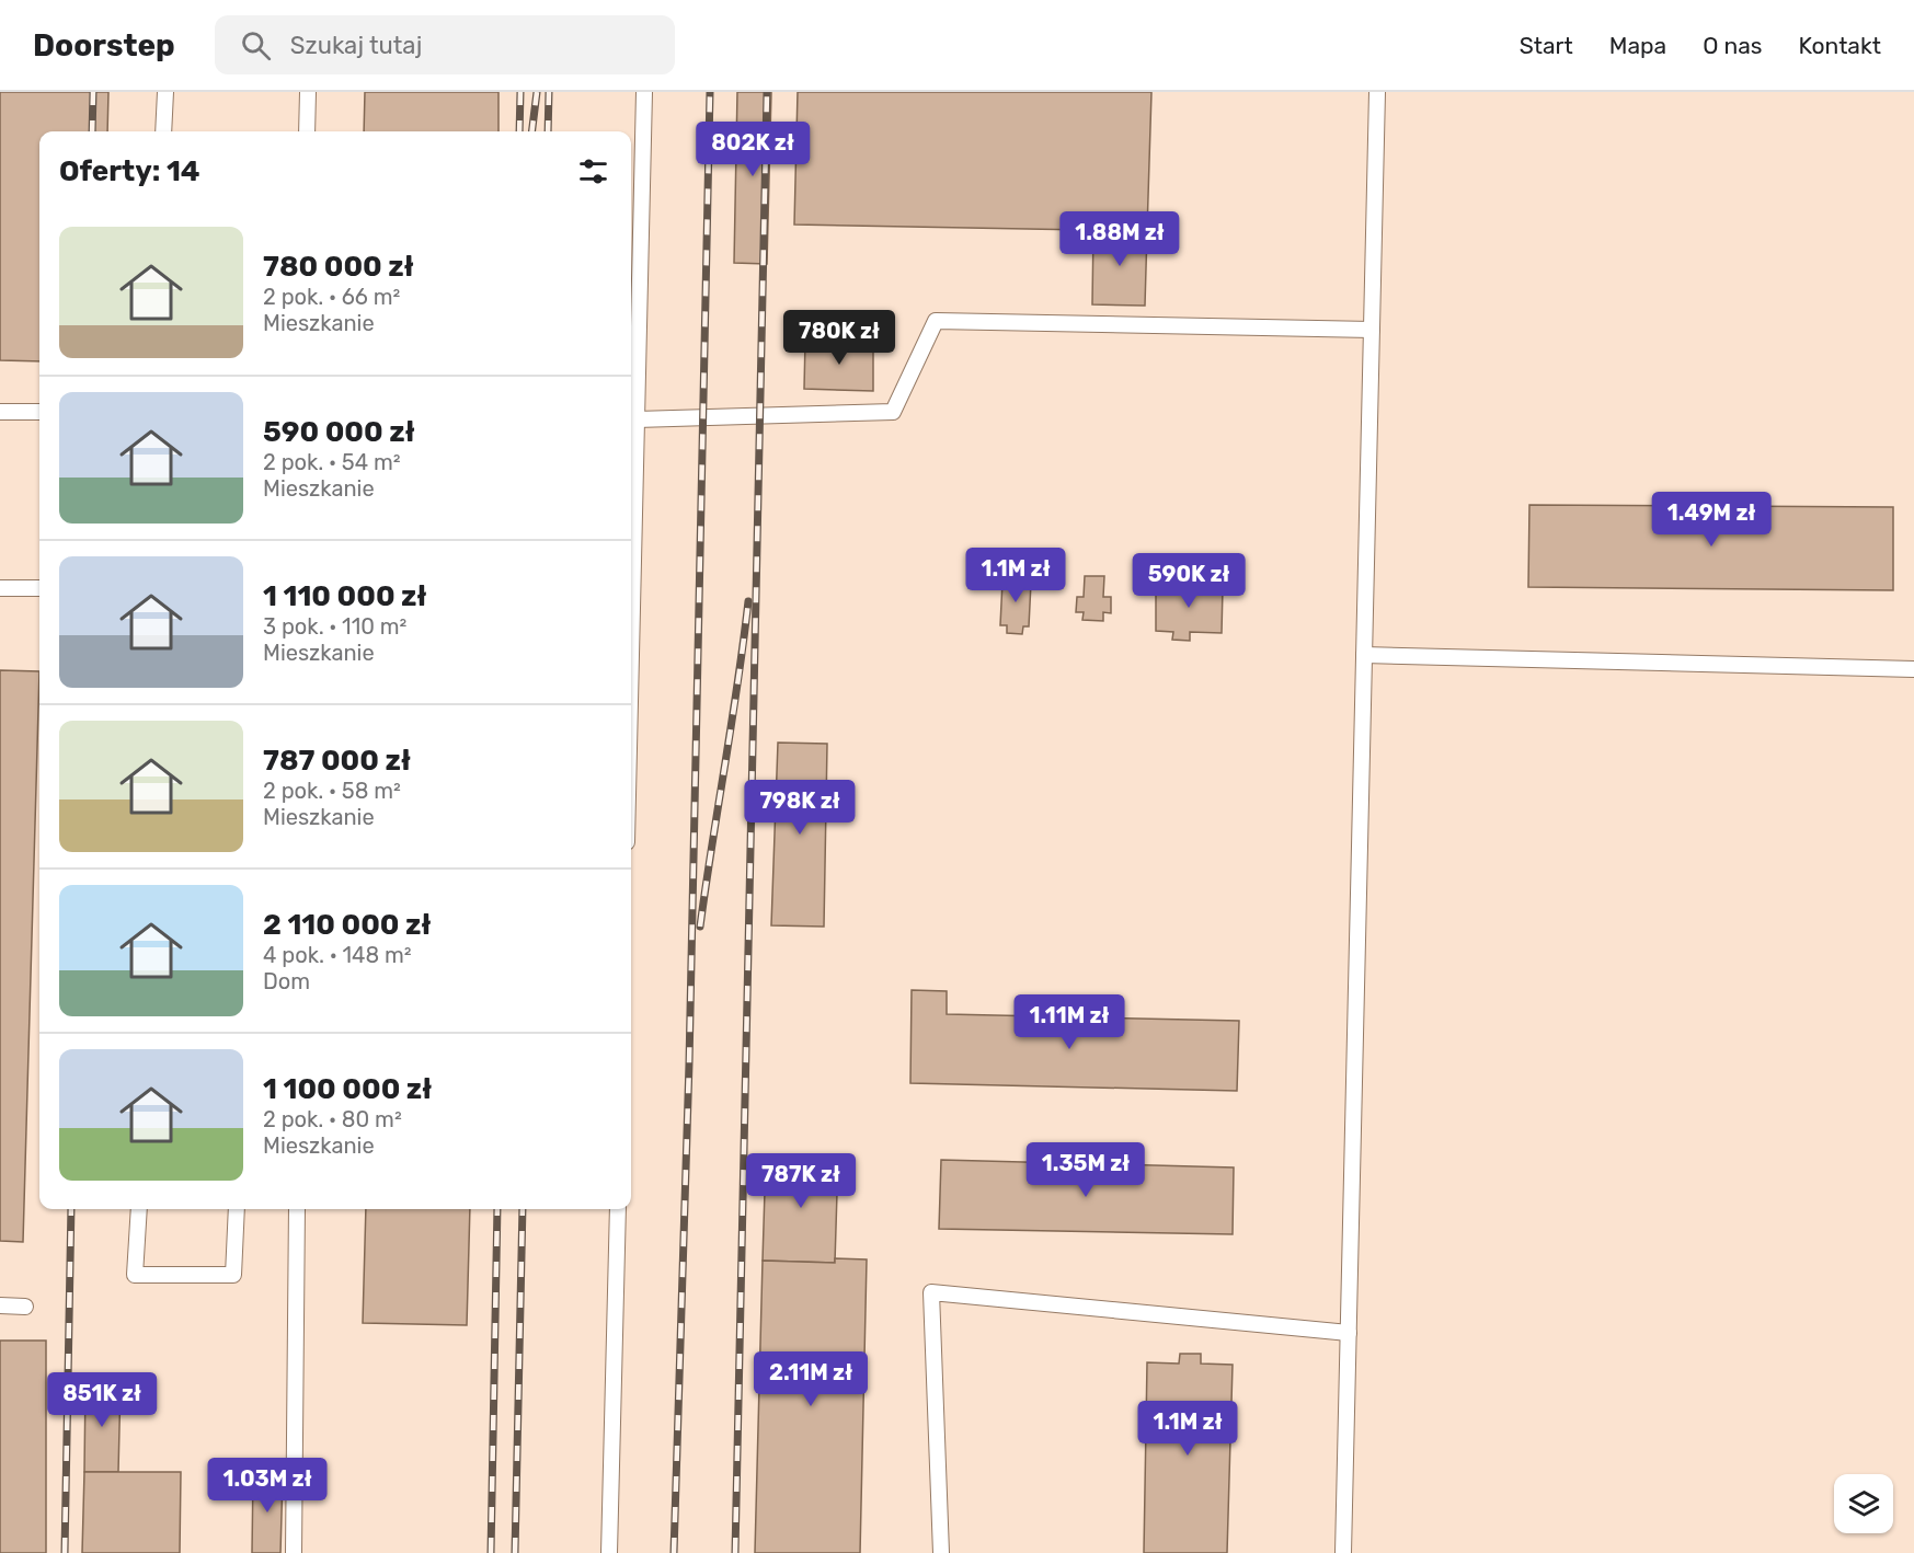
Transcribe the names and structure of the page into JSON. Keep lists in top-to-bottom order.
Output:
{
  "page": {
    "header": "Doorstep",
    "search": "Szukaj tutaj",
    "nav": [
      "Start",
      "Mapa",
      "O nas",
      "Kontakt"
    ],
    "price": [
      "802K zł",
      "1.88M zł",
      "780K zł",
      "1.49M zł",
      "1.1M zł",
      "590K zł",
      "798K zł",
      "1.11M zł",
      "1.35M zł",
      "787K zł",
      "2.11M zł",
      "851K zł",
      "1.1M zł",
      "1.03M zł"
    ],
    "heading": "Oferty: 14",
    "list": [
      {
        "name": "780 000 zł",
        "note": "2 pok. · 66 m² · Mieszkanie"
      },
      {
        "name": "590 000 zł",
        "note": "2 pok. · 54 m² · Mieszkanie"
      },
      {
        "name": "1 110 000 zł",
        "note": "3 pok. · 110 m² · Mieszkanie"
      },
      {
        "name": "787 000 zł",
        "note": "2 pok. · 58 m² · Mieszkanie"
      },
      {
        "name": "2 110 000 zł",
        "note": "4 pok. · 148 m² · Dom"
      },
      {
        "name": "1 100 000 zł",
        "note": "2 pok. · 80 m² · Mieszkanie"
      }
    ]
  }
}
